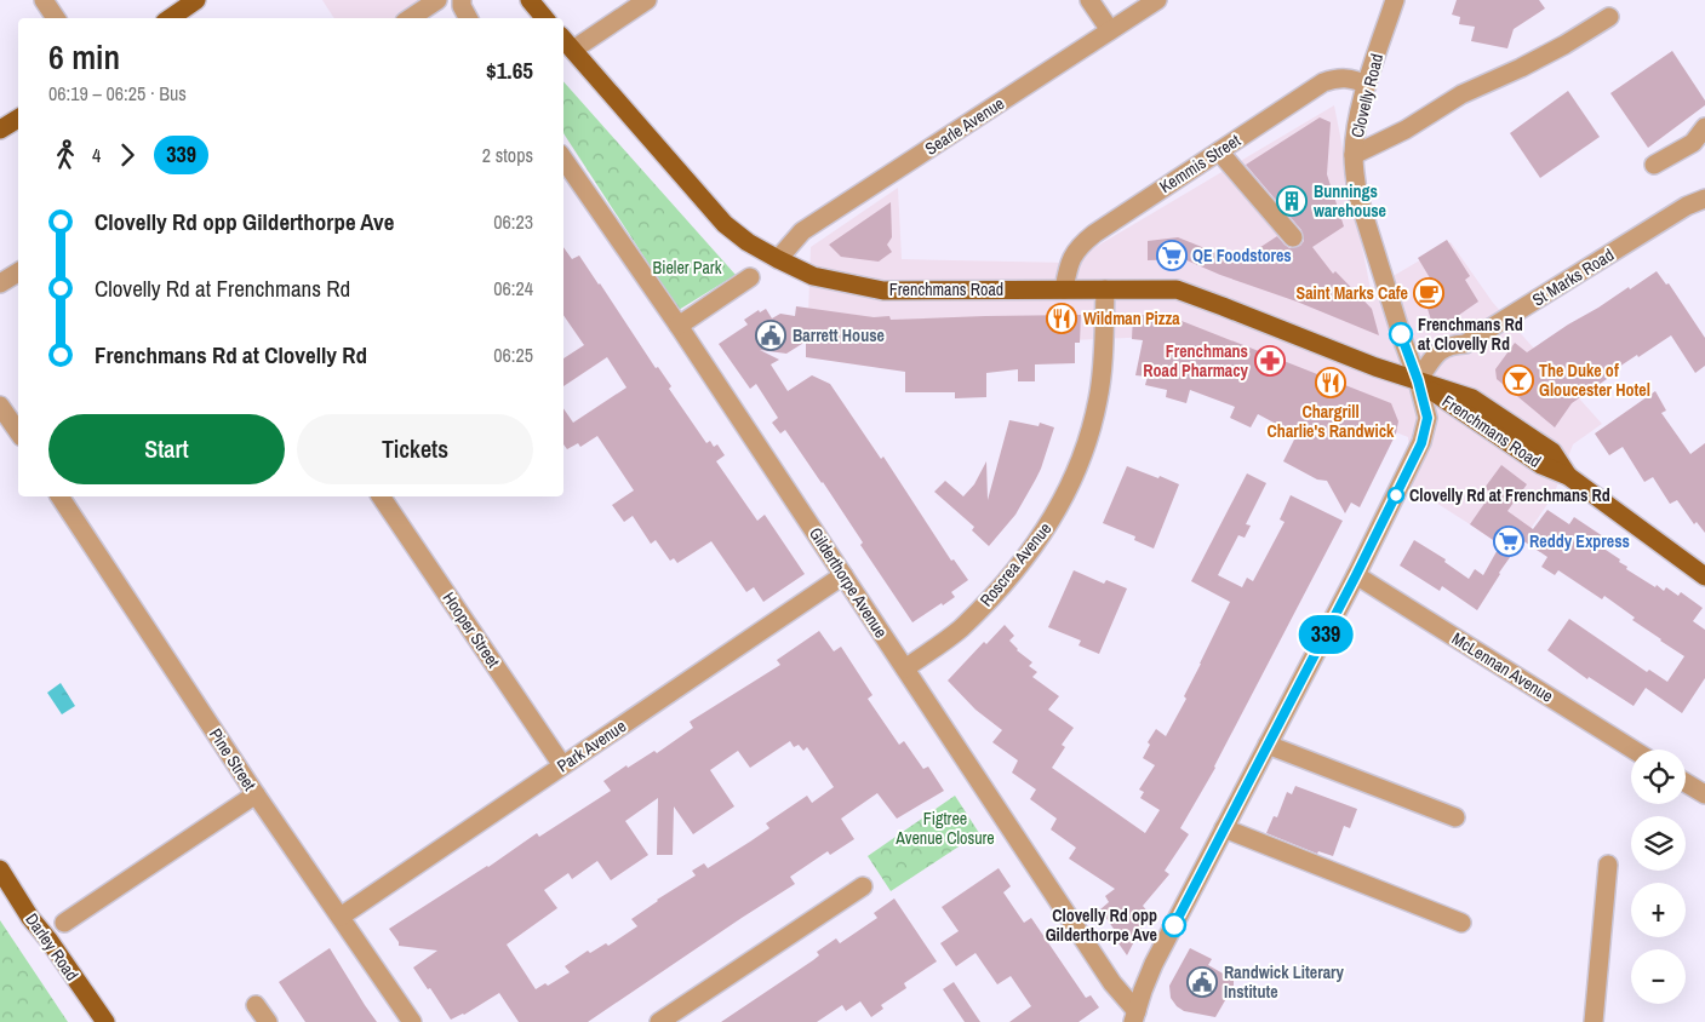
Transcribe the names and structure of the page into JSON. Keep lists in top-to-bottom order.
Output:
{
  "streets": {
    "main road": ["Frenchmans Road", "Darley Road"],
    "street": [
      "Clovelly Road",
      "Searle Avenue",
      "Kemmis Street",
      "St Marks Road",
      "Roscrea Avenue",
      "Gilderthorpe Avenue",
      "Hooper Street",
      "McLennan Avenue",
      "Park Avenue",
      "Pine Street"
    ]
  },
  "crossings": [
    ["Clovelly Road", "Kemmis Street"],
    ["Clovelly Road", "St Marks Road"],
    ["Clovelly Road", "Frenchmans Road"],
    ["Clovelly Road", "Gilderthorpe Avenue"],
    ["Clovelly Road", "McLennan Avenue"],
    ["Searle Avenue", "Frenchmans Road"],
    ["Kemmis Street", "Frenchmans Road"],
    ["St Marks Road", "Frenchmans Road"],
    ["Frenchmans Road", "Roscrea Avenue"],
    ["Roscrea Avenue", "Gilderthorpe Avenue"],
    ["Gilderthorpe Avenue", "Park Avenue"],
    ["Hooper Street", "Park Avenue"],
    ["Park Avenue", "Pine Street"]
  ],
  "parks": ["Bieler Park", "Figtree Avenue Closure"],
  "places": {
    "building": ["Bunnings warehouse"],
    "supermarket": ["QE Foodstores", "Reddy Express"],
    "cafe": ["Saint Marks Cafe"],
    "restaurant": ["Wildman Pizza", "Chargrill Charlie's Randwick"],
    "other": ["Frenchmans Rd at Clovelly Rd", "Clovelly Rd at Frenchmans Rd", "Clovelly Rd opp Gilderthorpe Ave"],
    "public building": ["Barrett House", "Randwick Literary Institute"],
    "pharmacy": ["Frenchmans Road Pharmacy"],
    "bar": ["The Duke of Gloucester Hotel"]
  },
  "lines": ["bus line 339"],
  "page": {
    "on_map": "339",
    "heading": ["6 min", "06:19 – 06:25 · Bus", "$1.65"],
    "legs": ["4", "339", "2 stops"],
    "list": [
      {
        "name": "Clovelly Rd opp Gilderthorpe Ave",
        "value": "06:23"
      },
      {
        "name": "Clovelly Rd at Frenchmans Rd",
        "value": "06:24"
      },
      {
        "name": "Frenchmans Rd at Clovelly Rd",
        "value": "06:25"
      }
    ],
    "buttons": ["Start", "Tickets"],
    "map_buttons": ["+", "−"]
  }
}
